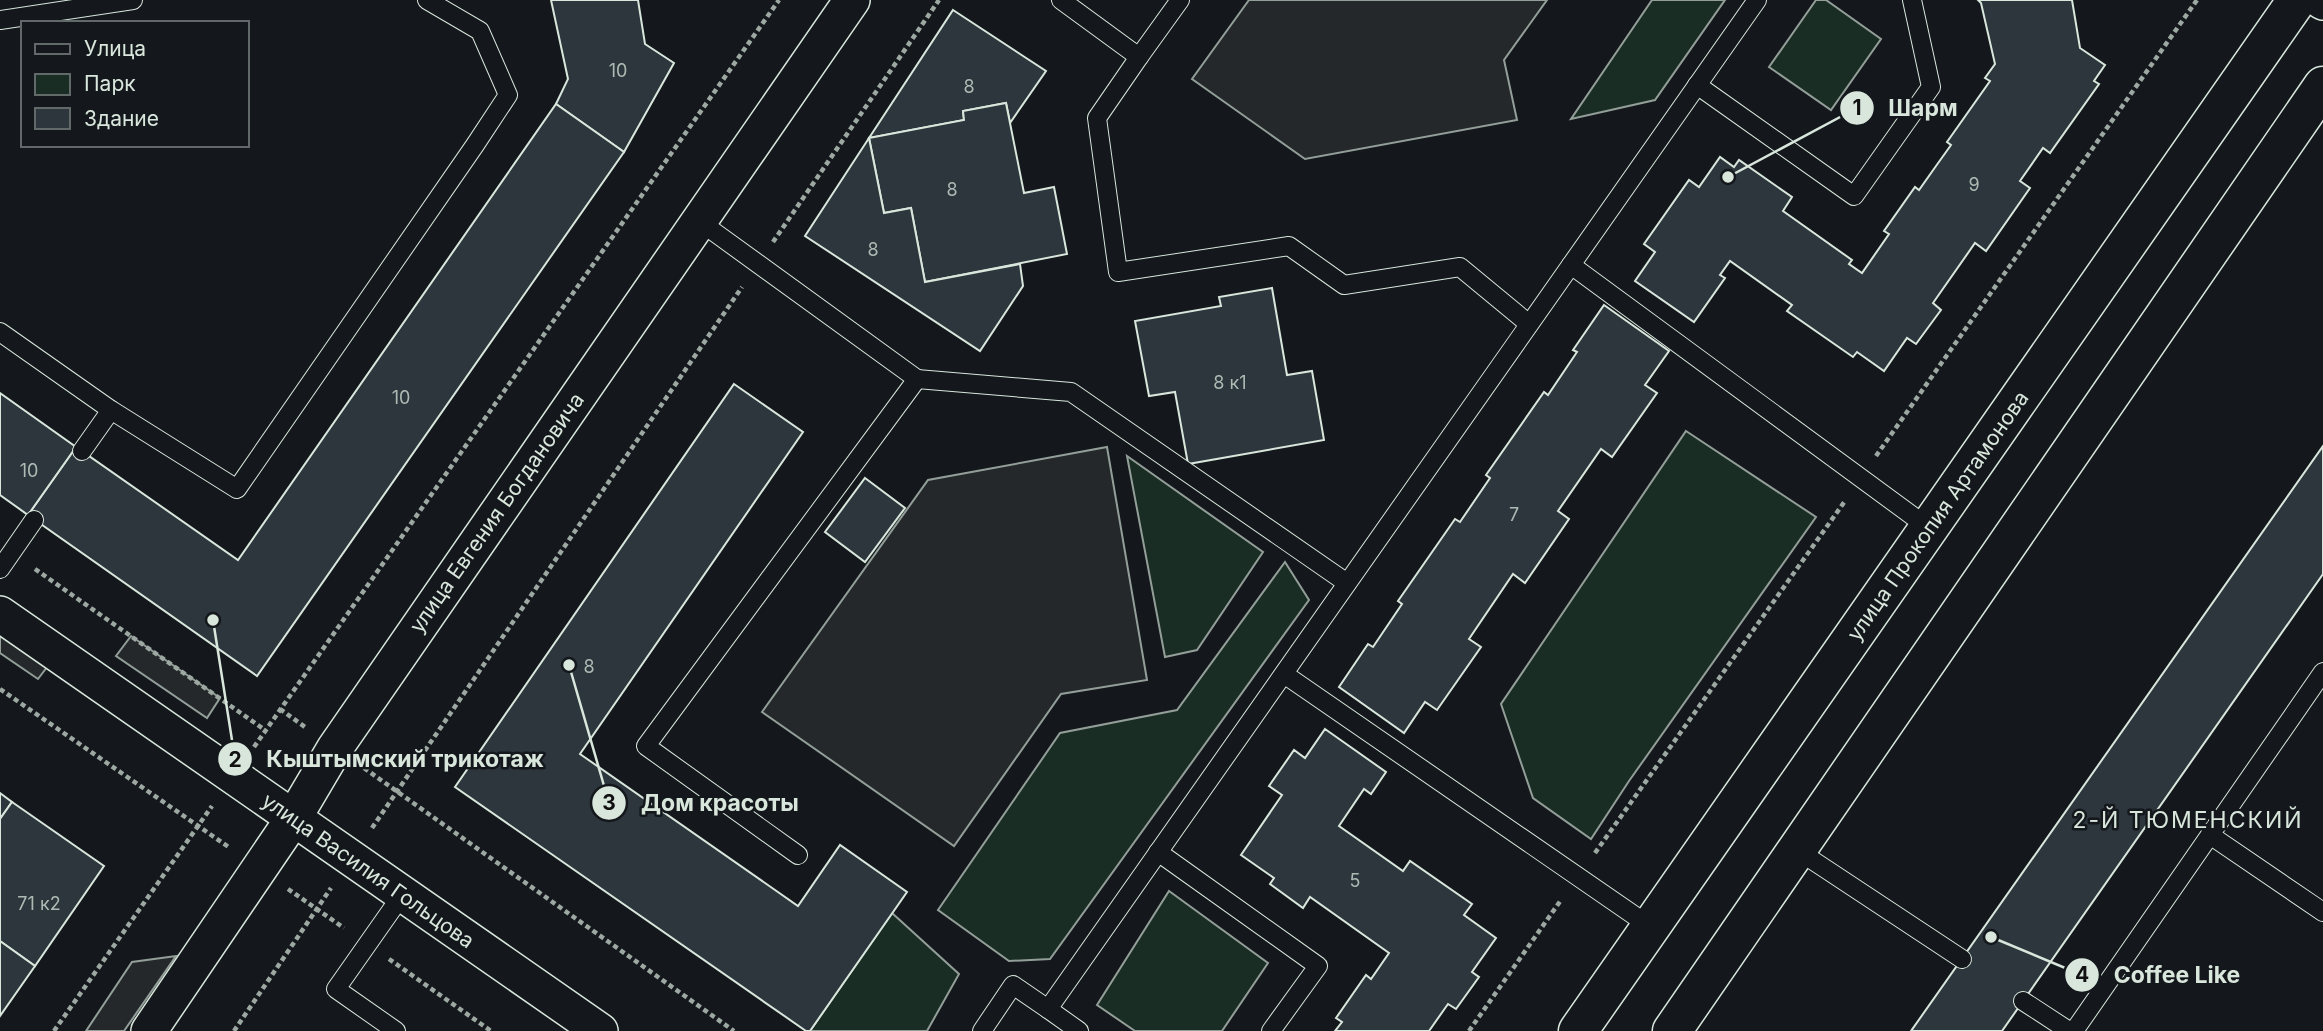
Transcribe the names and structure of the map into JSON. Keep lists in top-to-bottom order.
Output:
{
  "streets": {
    "street": ["улица Евгения Богдановича", "улица Прокопия Артамонова", "улица Василия Гольцова"]
  },
  "crossings": [
    ["улица Евгения Богдановича", "улица Василия Гольцова"]
  ],
  "districts": ["2-Й ТЮМЕНСКИЙ"],
  "places": [
    "Шарм",
    "Кыштымский трикотаж",
    "Дом красоты",
    "Coffee Like"
  ],
  "house_numbers": [
    "10",
    "8",
    "9",
    "8",
    "8",
    "8 к1",
    "10",
    "10",
    "7",
    "8",
    "5",
    "71 к2"
  ],
  "legend": ["Улица", "Парк", "Здание"]
}
